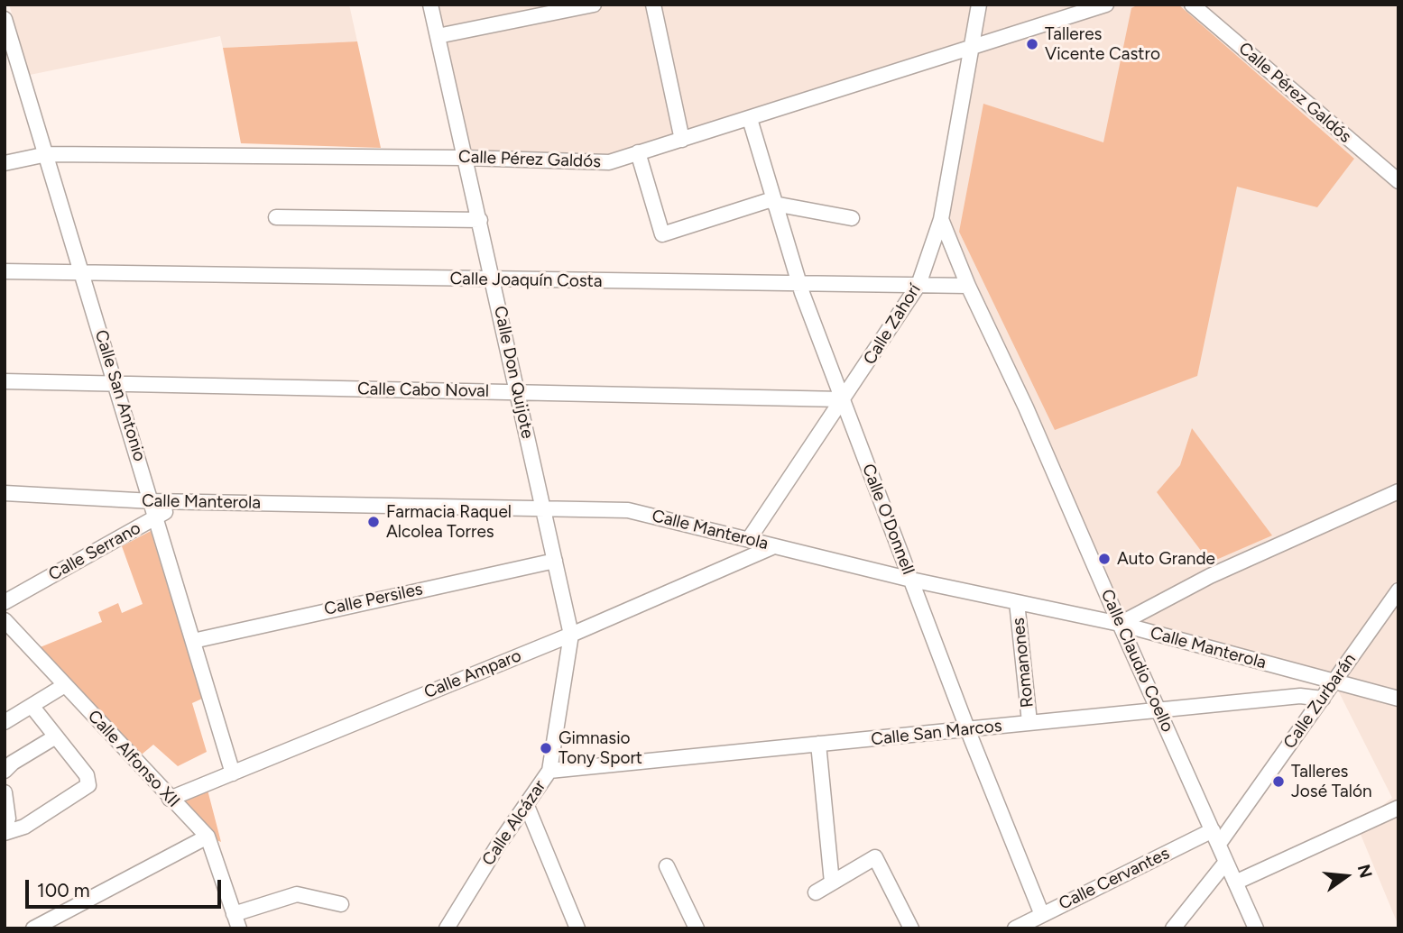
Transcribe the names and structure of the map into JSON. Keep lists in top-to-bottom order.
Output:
{
  "streets": {
    "street": [
      "Calle Pérez Galdós",
      "Calle Joaquín Costa",
      "Calle Zahorí",
      "Calle Don Quijote",
      "Calle Cabo Noval",
      "Calle San Antonio",
      "Calle Manterola",
      "Calle O'Donnell",
      "Calle Serrano",
      "Calle Persiles",
      "Calle Claudio Coello",
      "Romanones",
      "Calle Amparo",
      "Calle Zurbarán",
      "Calle San Marcos",
      "Calle Alfonso XII",
      "Calle Alcázar",
      "Calle Cervantes"
    ]
  },
  "crossings": [
    ["Calle Pérez Galdós", "Calle Zahorí"],
    ["Calle Pérez Galdós", "Calle Don Quijote"],
    ["Calle Pérez Galdós", "Calle San Antonio"],
    ["Calle Pérez Galdós", "Calle O'Donnell"],
    ["Calle Joaquín Costa", "Calle Zahorí"],
    ["Calle Joaquín Costa", "Calle Don Quijote"],
    ["Calle Joaquín Costa", "Calle San Antonio"],
    ["Calle Joaquín Costa", "Calle O'Donnell"],
    ["Calle Joaquín Costa", "Calle Claudio Coello"],
    ["Calle Zahorí", "Calle Cabo Noval"],
    ["Calle Zahorí", "Calle Manterola"],
    ["Calle Zahorí", "Calle O'Donnell"],
    ["Calle Zahorí", "Calle Claudio Coello"],
    ["Calle Don Quijote", "Calle Cabo Noval"],
    ["Calle Don Quijote", "Calle Manterola"],
    ["Calle Don Quijote", "Calle Persiles"],
    ["Calle Don Quijote", "Calle Amparo"],
    ["Calle Don Quijote", "Calle Alcázar"],
    ["Calle Cabo Noval", "Calle San Antonio"],
    ["Calle Cabo Noval", "Calle O'Donnell"],
    ["Calle San Antonio", "Calle Manterola"],
    ["Calle San Antonio", "Calle Serrano"],
    ["Calle San Antonio", "Calle Persiles"],
    ["Calle San Antonio", "Calle Amparo"],
    ["Calle Manterola", "Calle O'Donnell"],
    ["Calle Manterola", "Calle Serrano"],
    ["Calle Manterola", "Calle Claudio Coello"],
    ["Calle Manterola", "Romanones"],
    ["Calle Manterola", "Calle Amparo"],
    ["Calle Manterola", "Calle Zurbarán"],
    ["Calle O'Donnell", "Calle San Marcos"],
    ["Calle O'Donnell", "Calle Cervantes"],
    ["Calle Claudio Coello", "Calle Zurbarán"],
    ["Calle Claudio Coello", "Calle San Marcos"],
    ["Calle Claudio Coello", "Calle Cervantes"],
    ["Romanones", "Calle San Marcos"],
    ["Calle Amparo", "Calle Alfonso XII"],
    ["Calle Amparo", "Calle Alcázar"],
    ["Calle Zurbarán", "Calle San Marcos"],
    ["Calle Zurbarán", "Calle Cervantes"],
    ["Calle San Marcos", "Calle Alcázar"]
  ],
  "places": [
    "Talleres Vicente Castro",
    "Farmacia Raquel Alcolea Torres",
    "Auto Grande",
    "Gimnasio Tony Sport",
    "Talleres José Talón"
  ],
  "scale_bar": "100 m",
  "north": "right"
}
